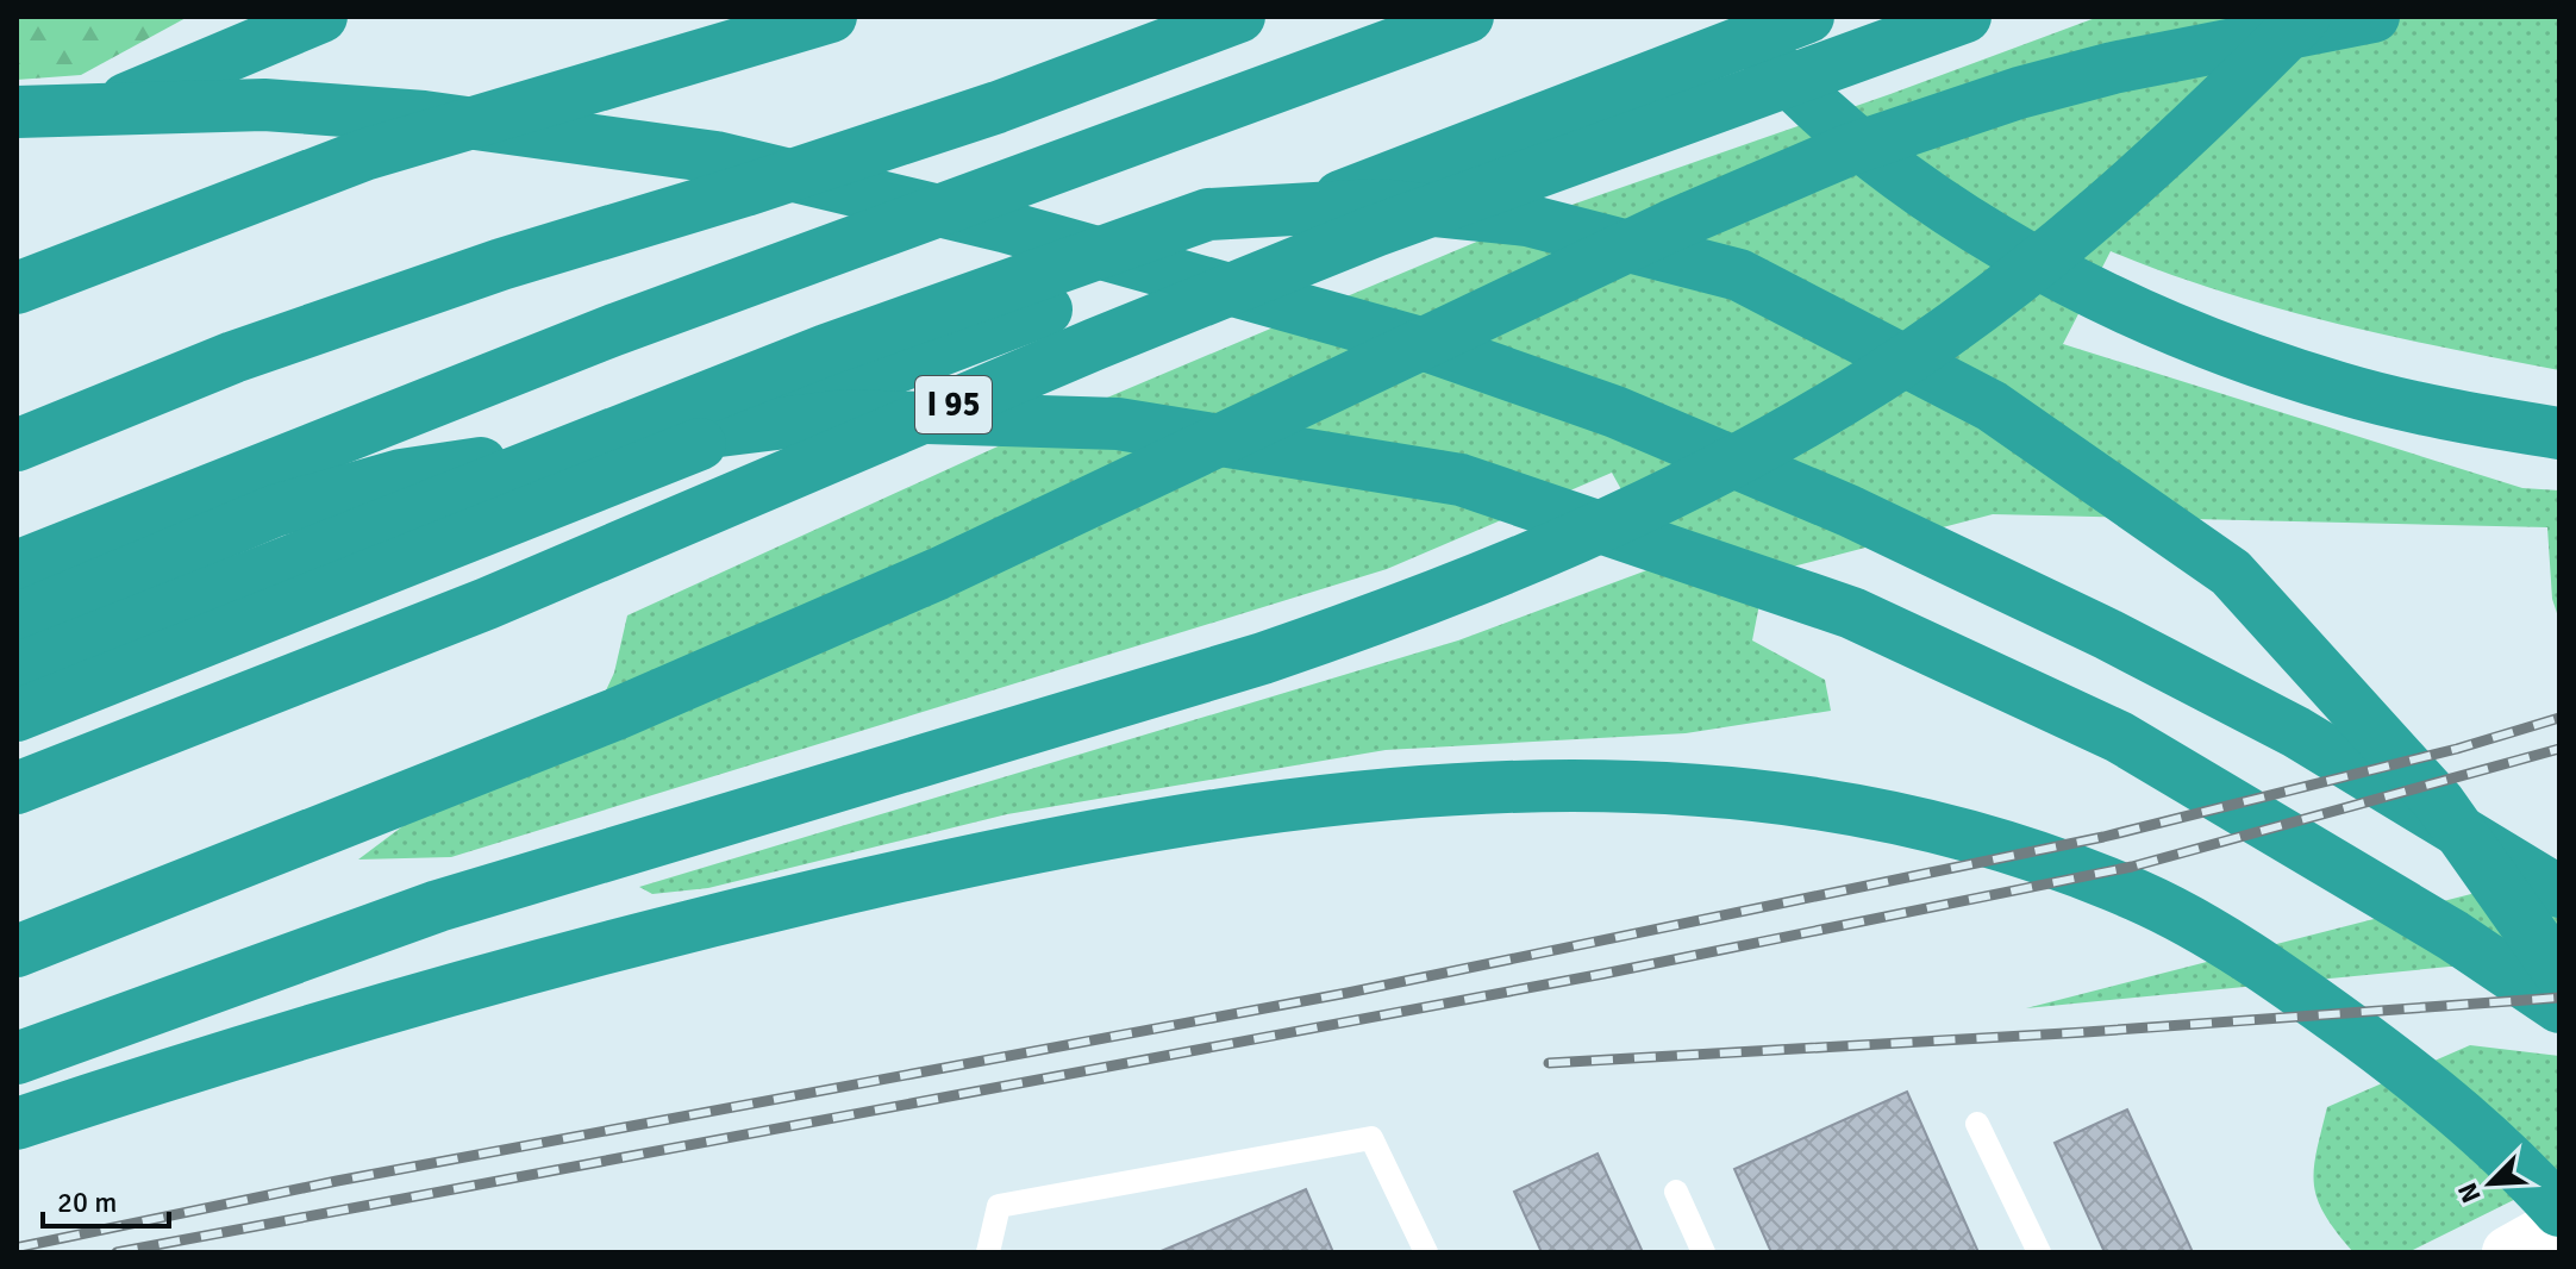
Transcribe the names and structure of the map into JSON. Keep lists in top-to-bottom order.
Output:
{
  "streets": {
    "highway": ["I 95"]
  },
  "scale_bar": "20 m",
  "north": "bottom left"
}
